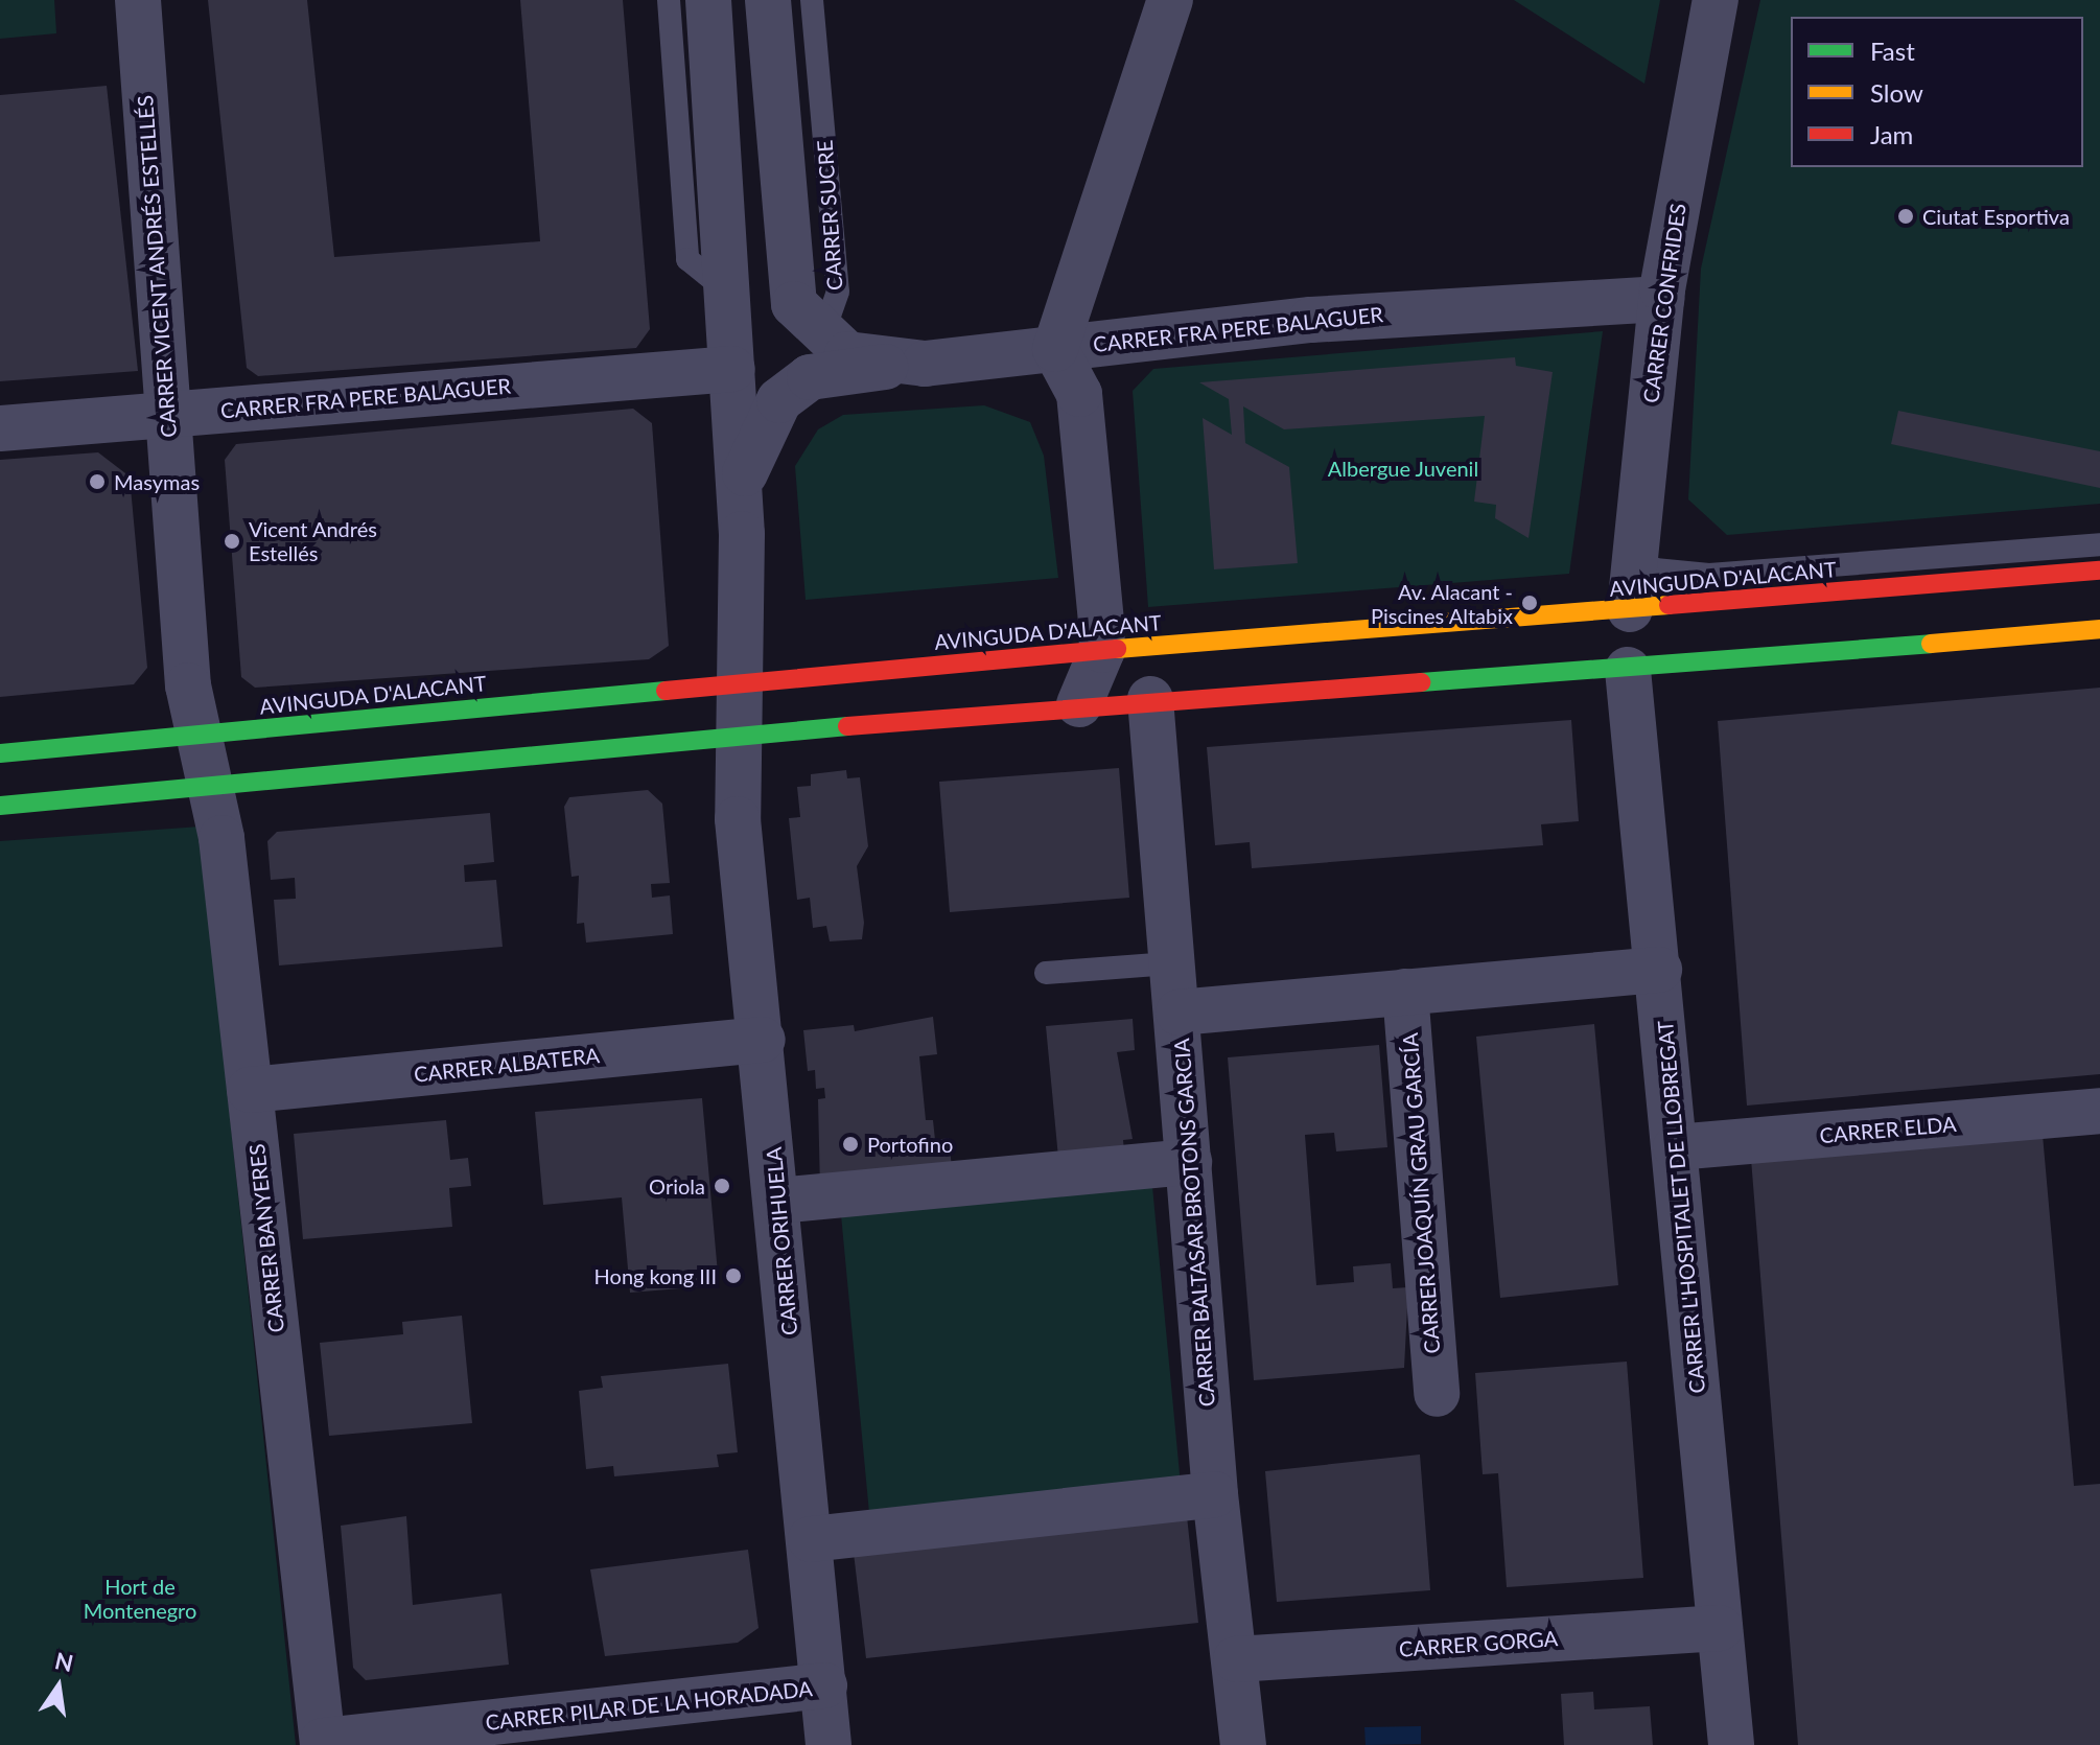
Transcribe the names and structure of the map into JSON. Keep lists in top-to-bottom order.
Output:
{
  "streets": {
    "main road": ["AVINGUDA D'ALACANT"],
    "street": [
      "CARRER SUCRE",
      "CARRER VICENT ANDRÉS ESTELLÉS",
      "CARRER CONFRIDES",
      "CARRER FRA PERE BALAGUER",
      "CARRER ALBATERA",
      "CARRER ELDA",
      "CARRER JOAQUÍN GRAU GARCÍA",
      "CARRER L'HOSPITALET DE LLOBREGAT",
      "CARRER BALTASAR BROTONS GARCIA",
      "CARRER BANYERES",
      "CARRER ORIHUELA",
      "CARRER GORGA",
      "CARRER PILAR DE LA HORADADA"
    ]
  },
  "crossings": [
    ["CARRER SUCRE", "CARRER FRA PERE BALAGUER"],
    ["CARRER VICENT ANDRÉS ESTELLÉS", "CARRER FRA PERE BALAGUER"],
    ["CARRER VICENT ANDRÉS ESTELLÉS", "AVINGUDA D'ALACANT"],
    ["CARRER VICENT ANDRÉS ESTELLÉS", "CARRER BANYERES"],
    ["CARRER CONFRIDES", "CARRER FRA PERE BALAGUER"],
    ["CARRER CONFRIDES", "AVINGUDA D'ALACANT"],
    ["AVINGUDA D'ALACANT", "CARRER BANYERES"],
    ["AVINGUDA D'ALACANT", "CARRER ORIHUELA"],
    ["CARRER ALBATERA", "CARRER BANYERES"],
    ["CARRER ALBATERA", "CARRER ORIHUELA"],
    ["CARRER ELDA", "CARRER L'HOSPITALET DE LLOBREGAT"],
    ["CARRER L'HOSPITALET DE LLOBREGAT", "CARRER GORGA"],
    ["CARRER BALTASAR BROTONS GARCIA", "CARRER GORGA"],
    ["CARRER BANYERES", "CARRER PILAR DE LA HORADADA"],
    ["CARRER ORIHUELA", "CARRER PILAR DE LA HORADADA"]
  ],
  "parks": ["Albergue Juvenil", "Hort de Montenegro"],
  "places": [
    "Ciutat Esportiva",
    "Masymas",
    "Vicent Andrés Estellés",
    "Av. Alacant - Piscines Altabix",
    "Portofino",
    "Oriola",
    "Hong kong III"
  ],
  "legend": ["Fast", "Slow", "Jam"],
  "north": "top"
}
